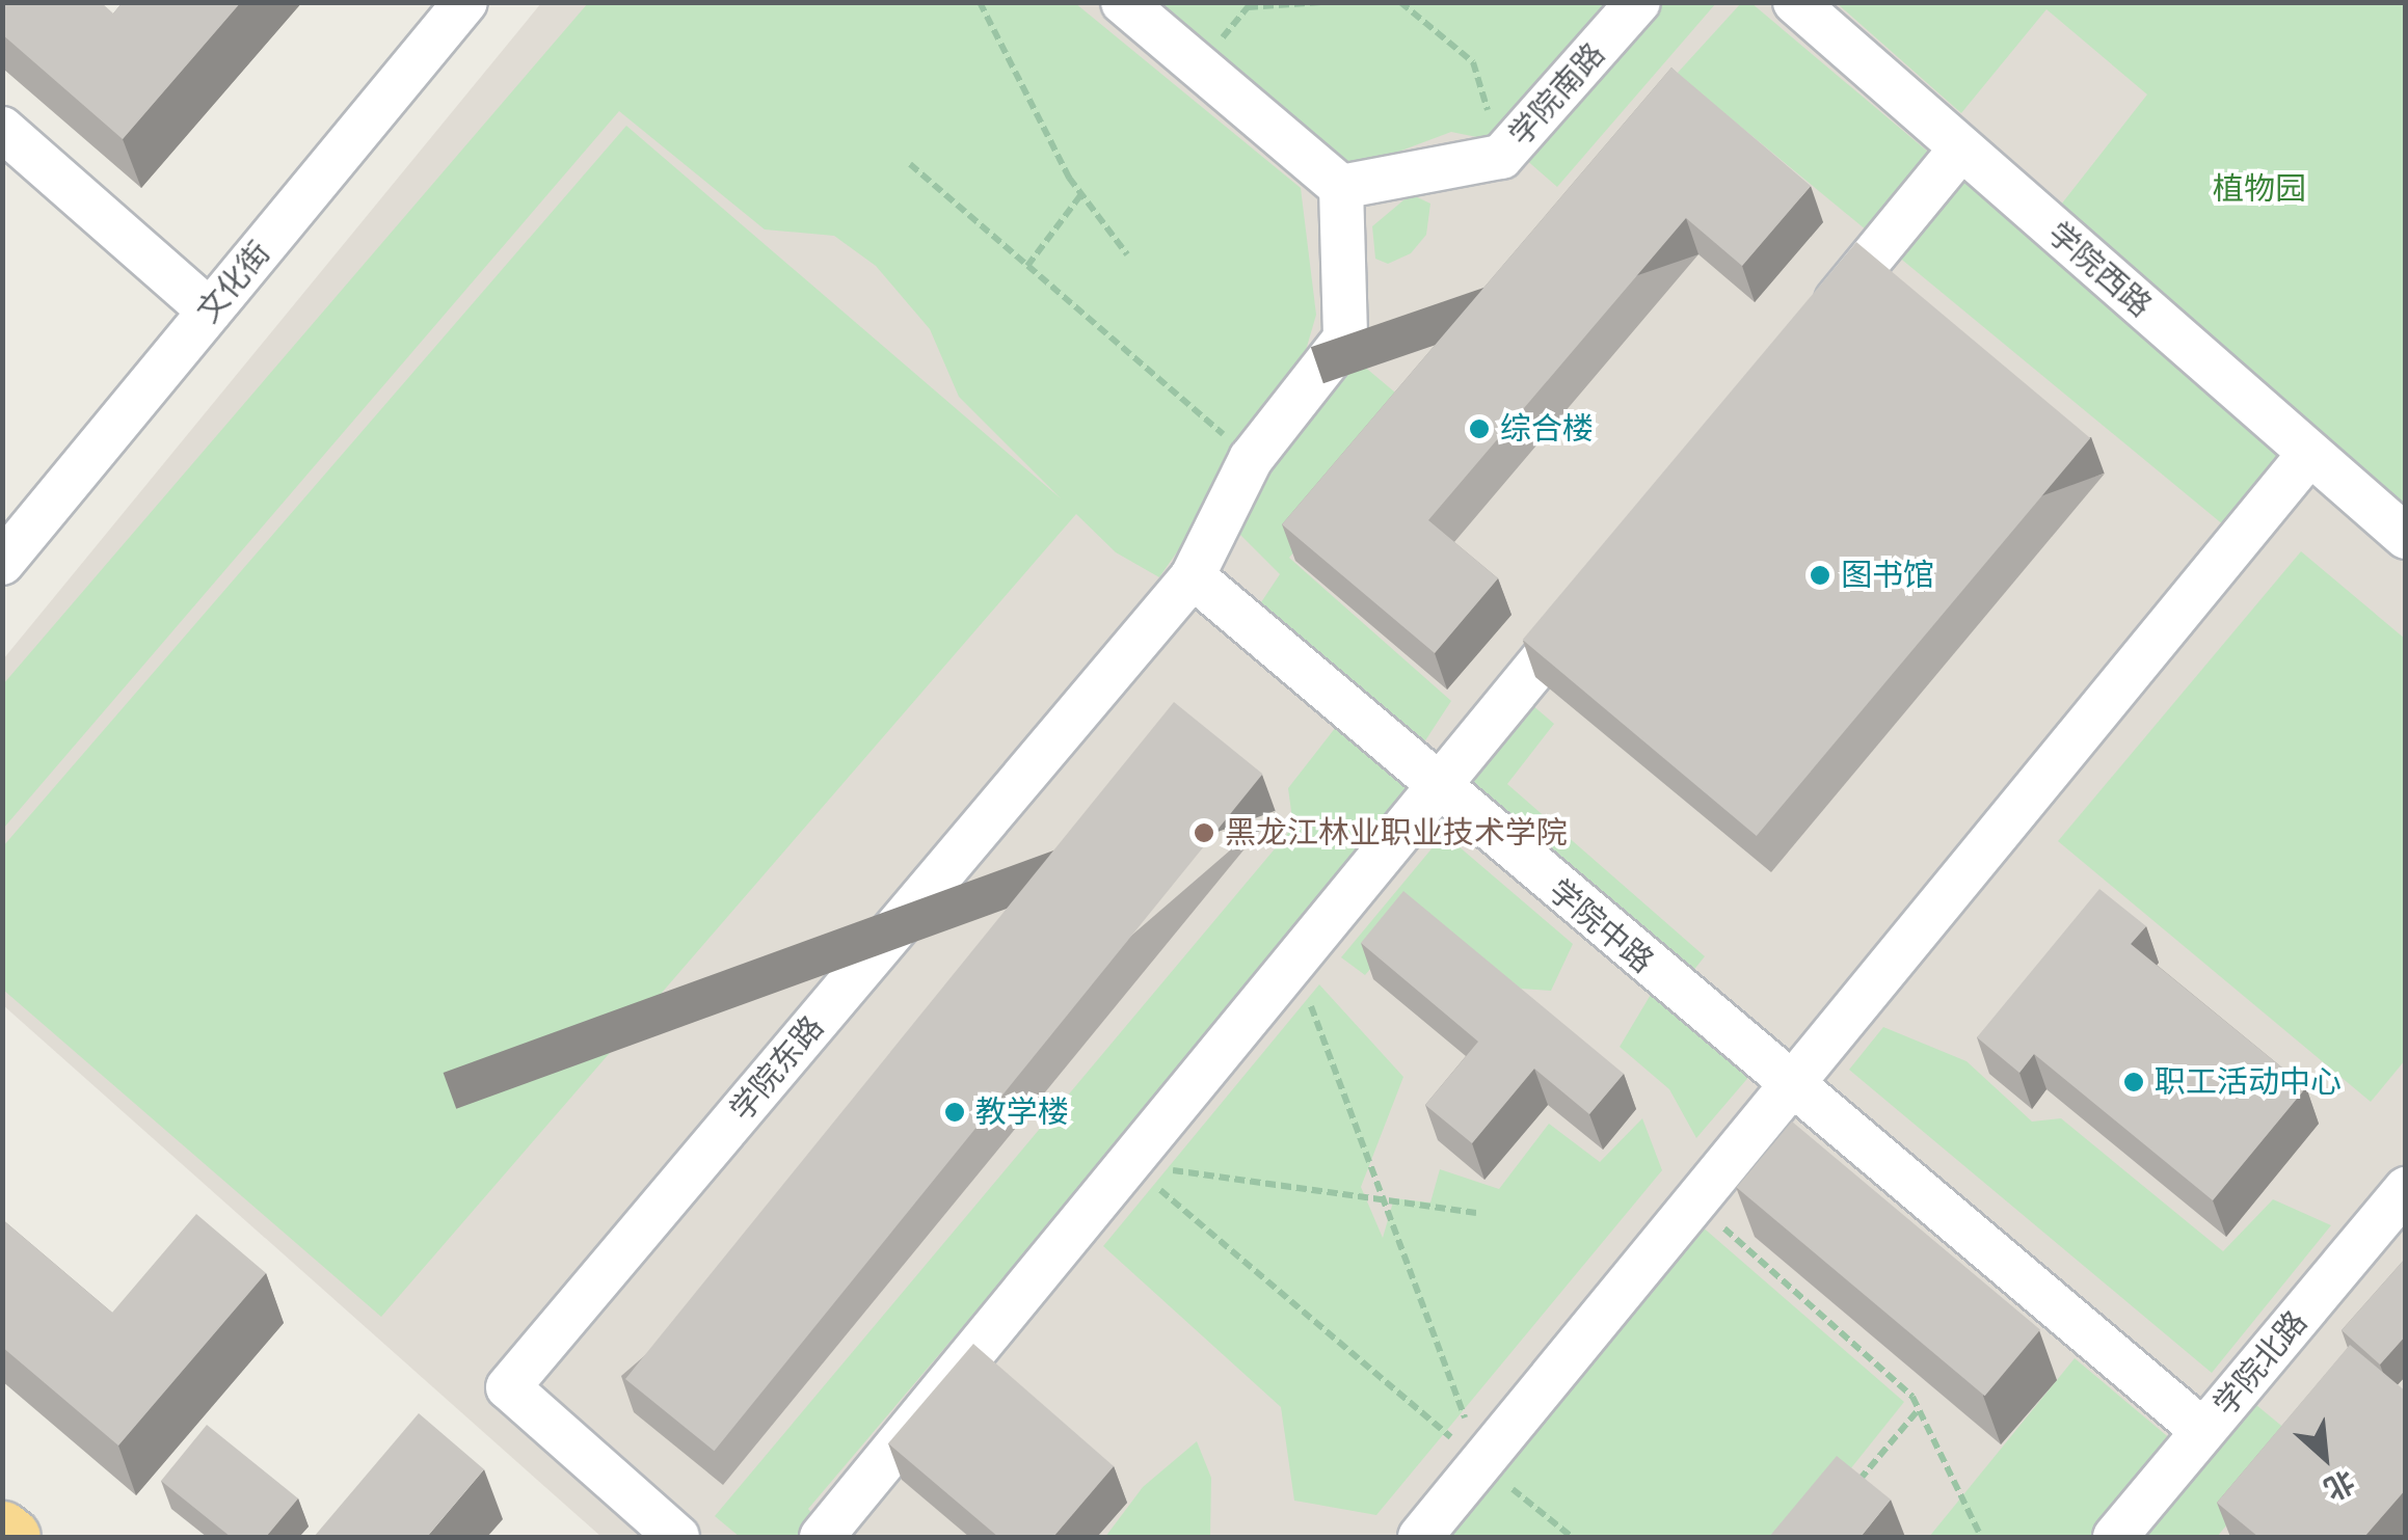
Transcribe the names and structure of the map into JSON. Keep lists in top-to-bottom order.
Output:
{
  "streets": {
    "street": [
      "学院南路",
      "学院西路",
      "文化街",
      "学院中路",
      "学院东路",
      "学院北路"
    ]
  },
  "crossings": [
    ["学院中路", "学院东路"],
    ["学院中路", "学院北路"]
  ],
  "parks": ["植物园"],
  "places": [
    "综合楼",
    "图书馆",
    "黑龙江林业职业技术学院",
    "职工活动中心",
    "教学楼"
  ],
  "north": "bottom right"
}
